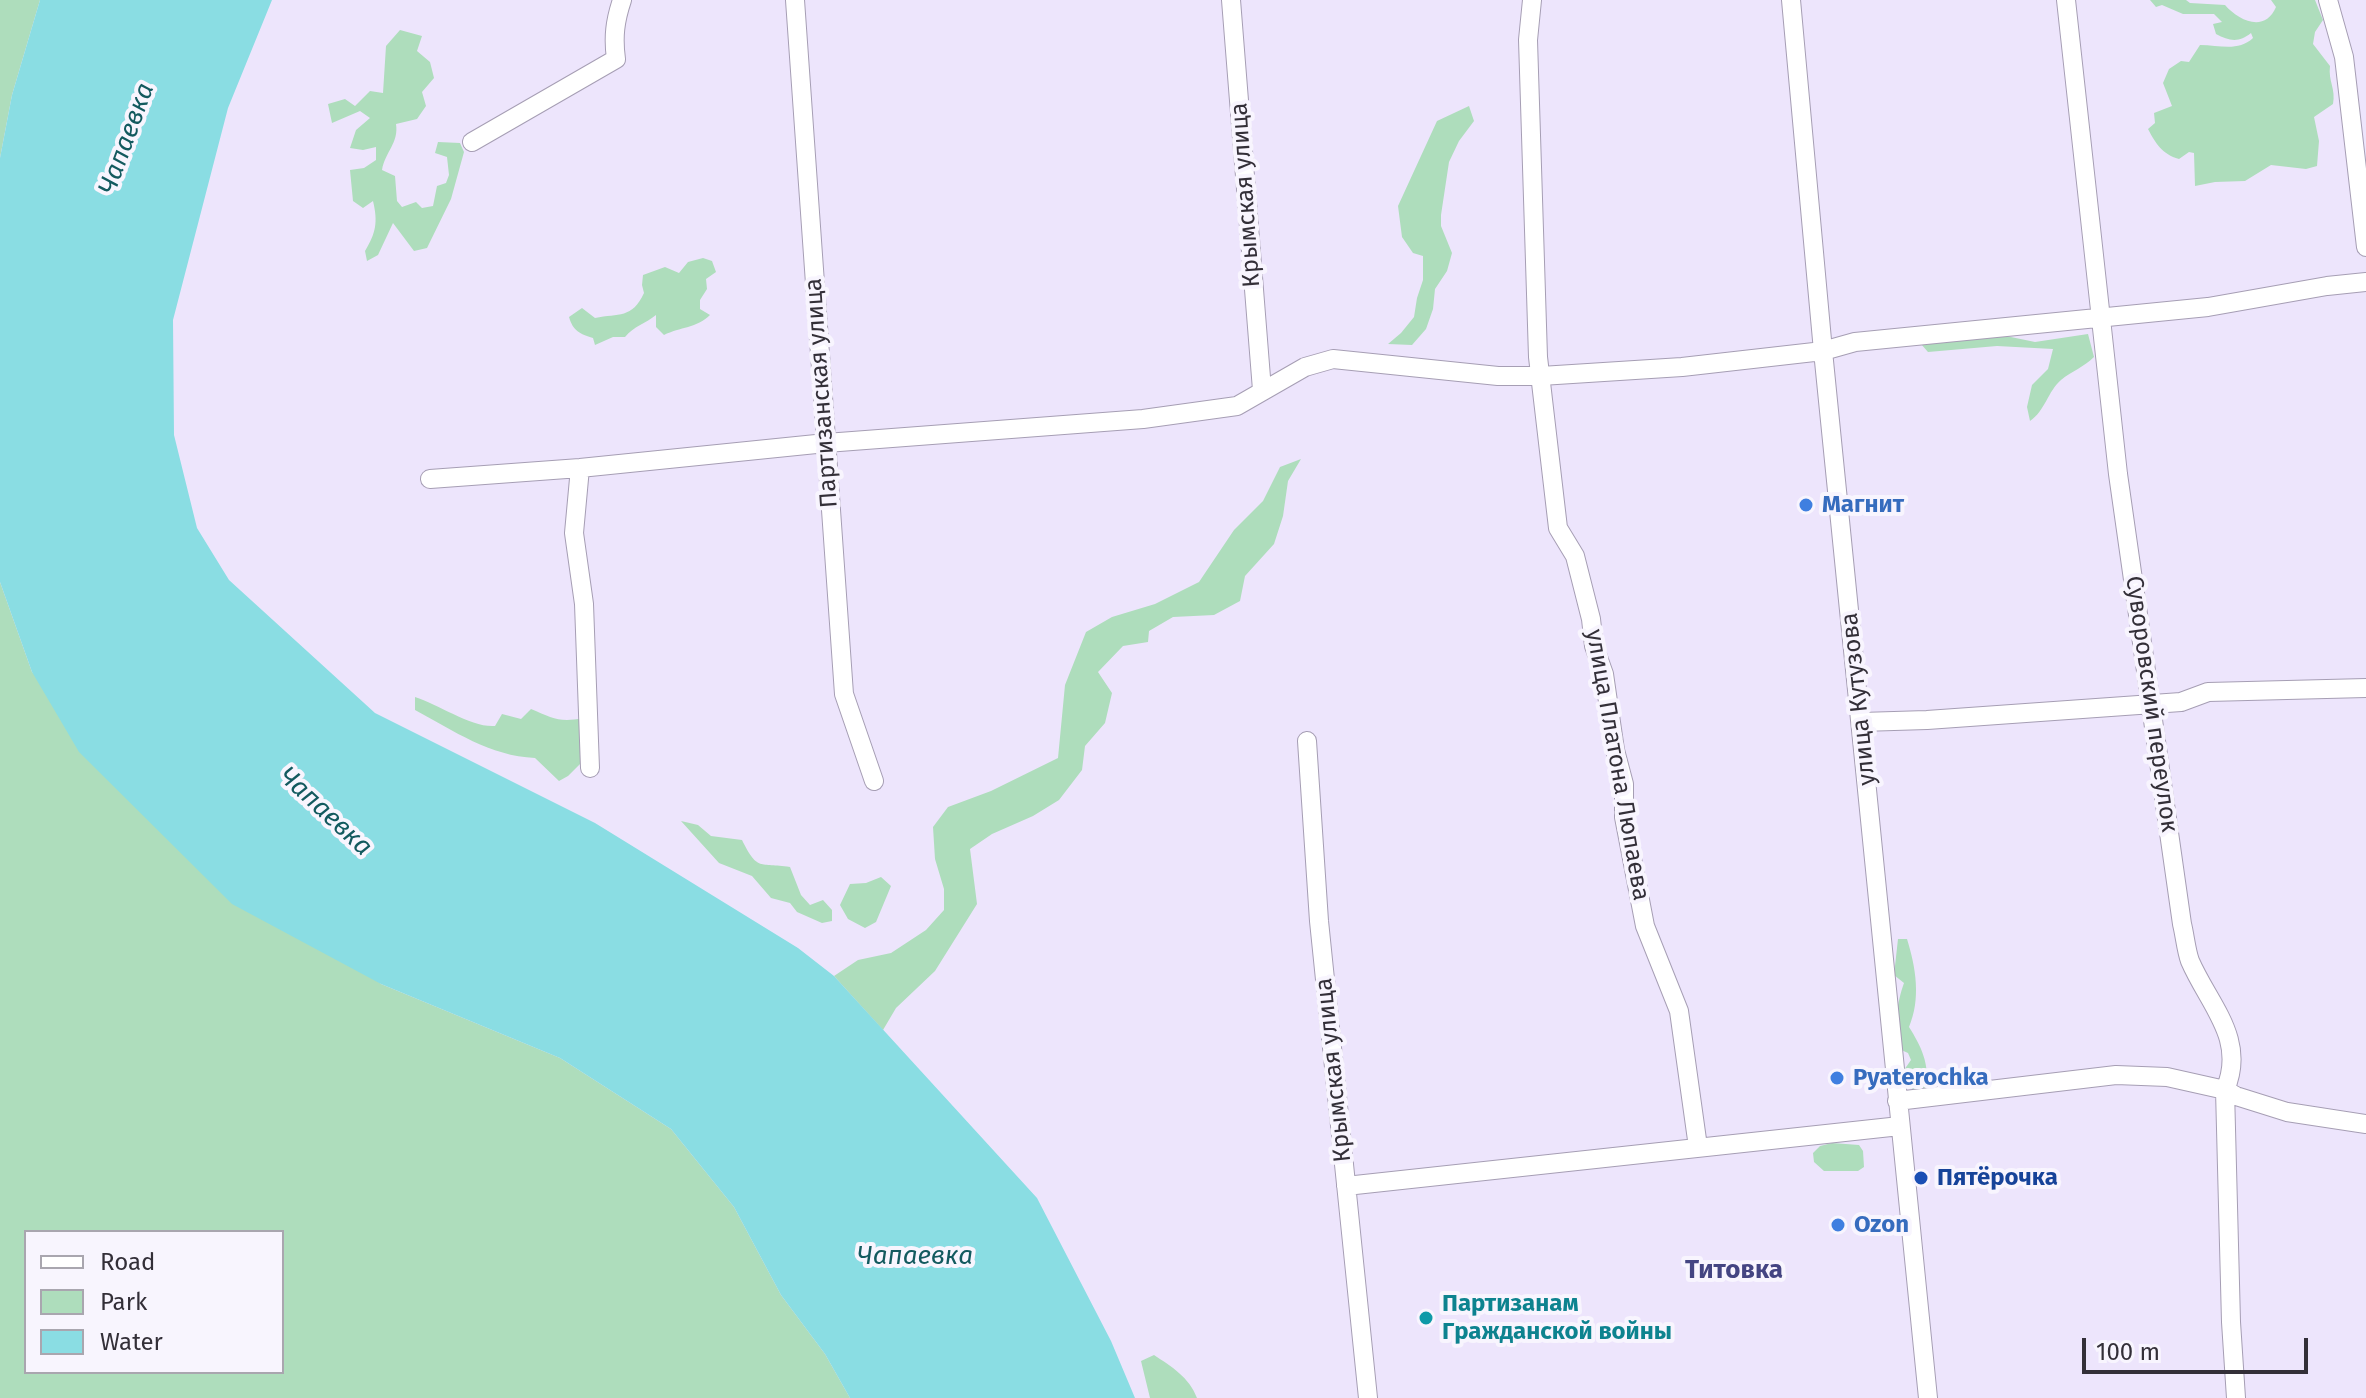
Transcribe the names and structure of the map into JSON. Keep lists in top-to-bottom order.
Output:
{
  "streets": {
    "street": [
      "Крымская улица",
      "Партизанская улица",
      "улица Кутузова",
      "Суворовский переулок",
      "улица Платона Люпаева"
    ]
  },
  "districts": ["Титовка"],
  "water": ["Чапаевка"],
  "places": [
    "Магнит",
    "Pyaterochka",
    "Пятёрочка",
    "Ozon",
    "Партизанам Гражданской войны"
  ],
  "legend": ["Road", "Park", "Water"],
  "scale_bar": "100 m"
}
